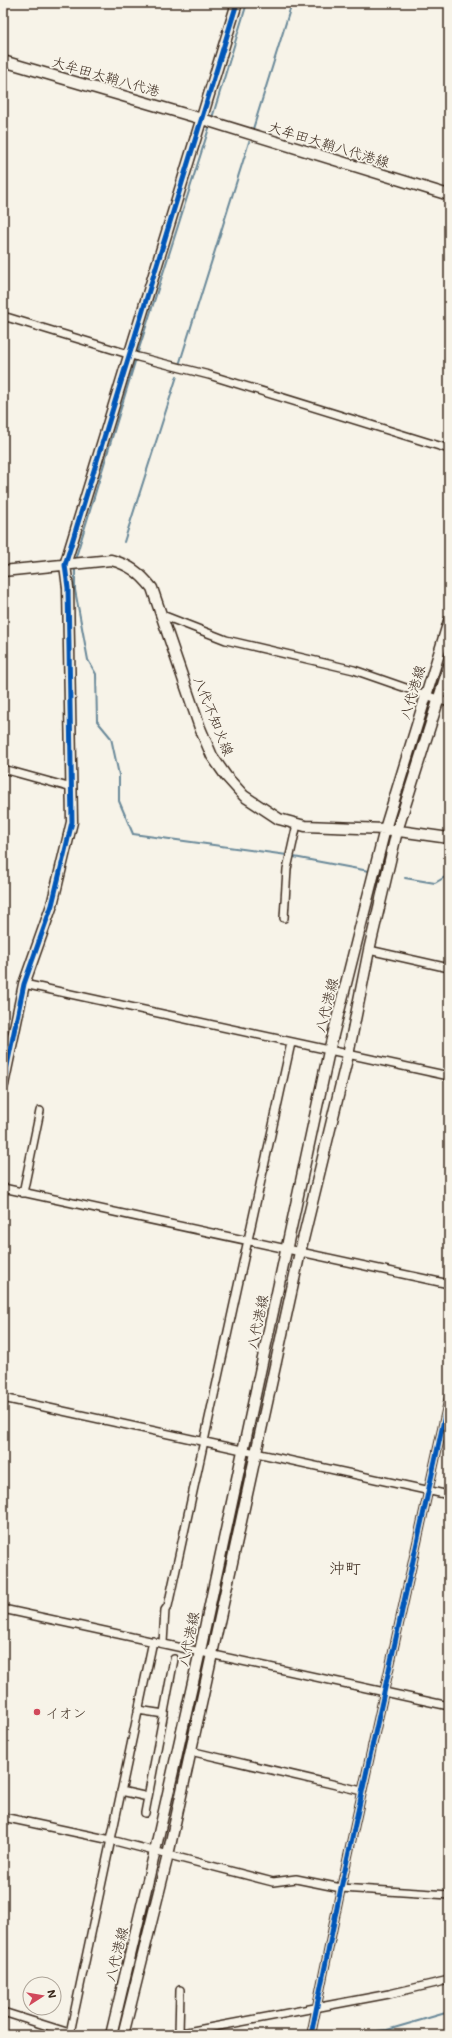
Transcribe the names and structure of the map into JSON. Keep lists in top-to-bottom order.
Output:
{
  "streets": {
    "main road": [
      "大牟田大鞘八代港",
      "大牟田大鞘八代港線",
      "八代港線",
      "八代不知火線"
    ]
  },
  "crossings": [
    ["大牟田大鞘八代港", "大牟田大鞘八代港線"],
    ["八代港線", "八代不知火線"]
  ],
  "districts": ["沖町"],
  "places": ["イオン"],
  "north": "right"
}
